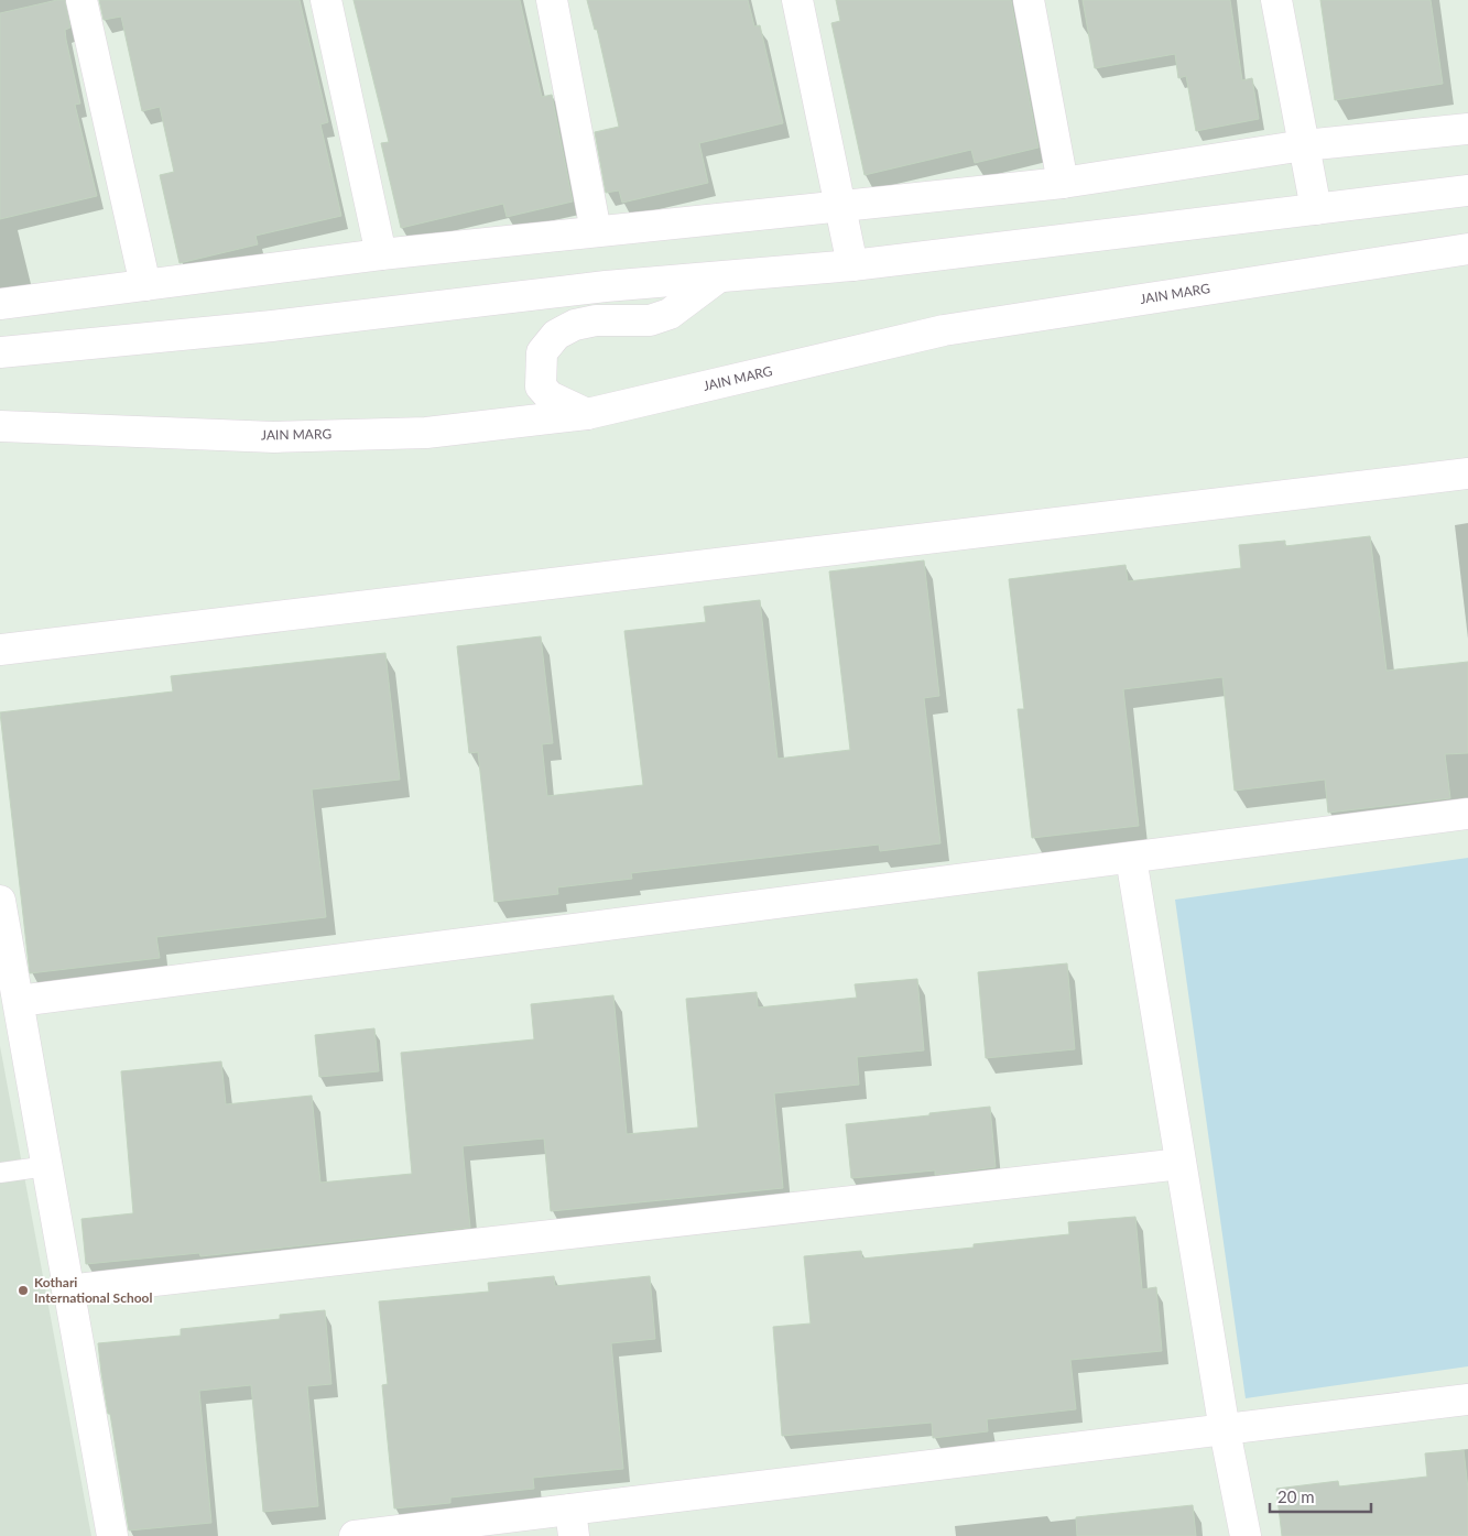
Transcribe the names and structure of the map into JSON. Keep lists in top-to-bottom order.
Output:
{
  "streets": {
    "street": ["JAIN MARG"]
  },
  "places": ["Kothari International School"],
  "scale_bar": "20 m"
}
